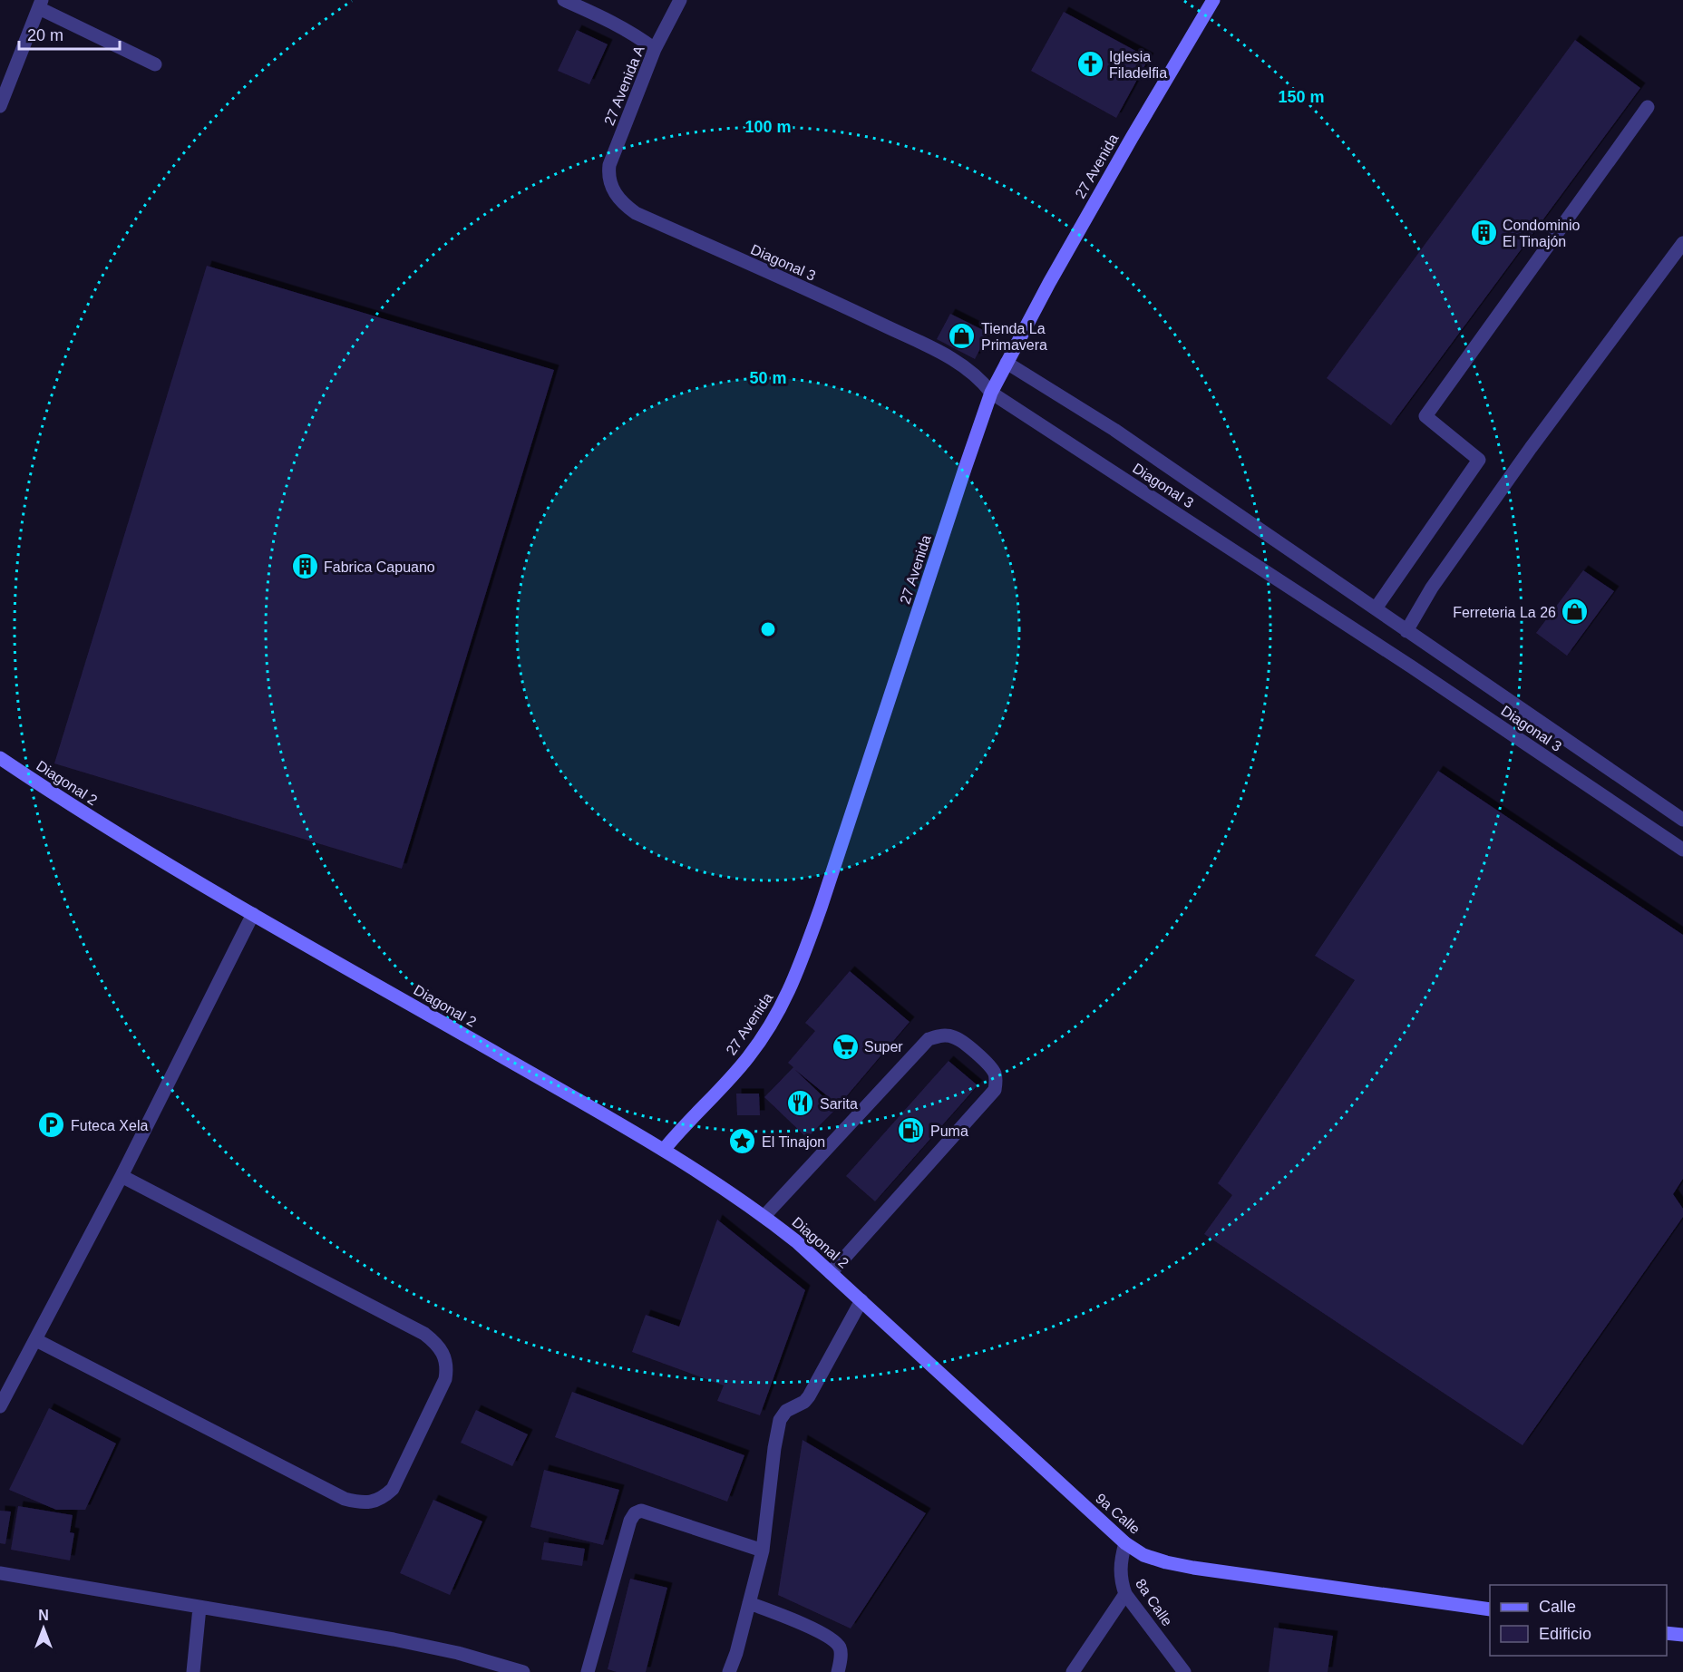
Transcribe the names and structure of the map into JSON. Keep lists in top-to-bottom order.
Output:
{
  "streets": {
    "main road": ["27 Avenida", "Diagonal 2", "9a Calle"],
    "street": ["27 Avenida A", "Diagonal 3", "8a Calle"]
  },
  "crossings": [
    ["27 Avenida A", "Diagonal 3"],
    ["27 Avenida", "Diagonal 3"],
    ["27 Avenida", "Diagonal 2"],
    ["Diagonal 2", "9a Calle"],
    ["9a Calle", "8a Calle"]
  ],
  "places": {
    "church": ["Iglesia Filadelfia"],
    "building": ["Condominio El Tinajón", "Fabrica Capuano"],
    "shop": ["Tienda La Primavera", "Ferreteria La 26"],
    "supermarket": ["Super"],
    "restaurant": ["Sarita"],
    "parking": ["Futeca Xela"],
    "fuel station": ["Puma"],
    "place": ["El Tinajon"]
  },
  "legend": ["Calle", "Edificio"],
  "scale_bar": "20 m",
  "north": "top",
  "rings": ["150 m", "100 m", "50 m"]
}
